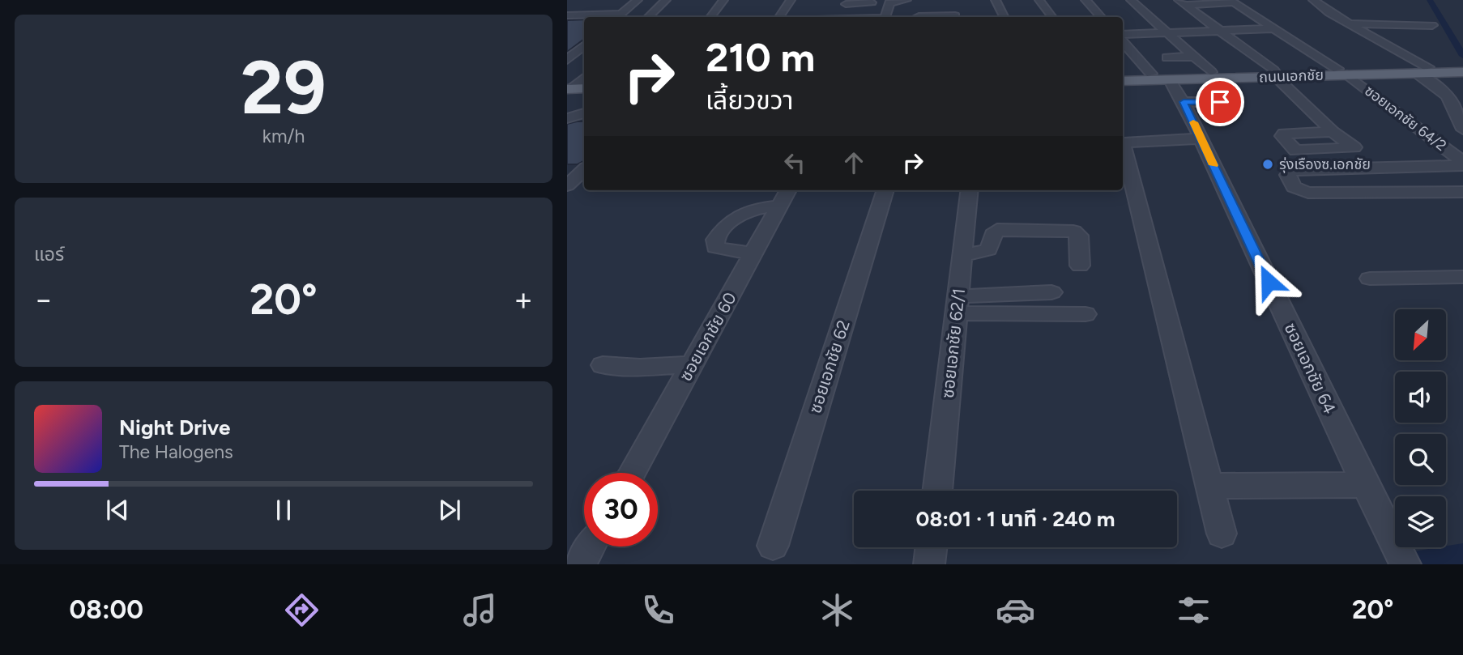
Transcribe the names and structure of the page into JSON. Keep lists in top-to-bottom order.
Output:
{
  "streets": {
    "main road": ["ถนนเอกชัย"],
    "street": [
      "ซอยเอกชัย 64/2",
      "ซอยเอกชัย 60",
      "ซอยเอกชัย 62/1",
      "ซอยเอกชัย 62",
      "ซอยเอกชัย 64"
    ]
  },
  "crossings": [
    ["ถนนเอกชัย", "ซอยเอกชัย 64/2"],
    ["ถนนเอกชัย", "ซอยเอกชัย 64"]
  ],
  "places": ["รุ่งเรืองซ.เอกชัย"],
  "north": "bottom left",
  "page": {
    "tile": [
      ["29", "km/h"],
      "แอร์"
    ],
    "turn": ["210 m", "เลี้ยวขวา"],
    "heat": ["−", "20°", "+"],
    "song": ["Night Drive", "The Halogens"],
    "limit": "30",
    "trip": "08:01 · 1 นาที · 240 m",
    "tabs": ["08:00", "20°"]
  }
}
